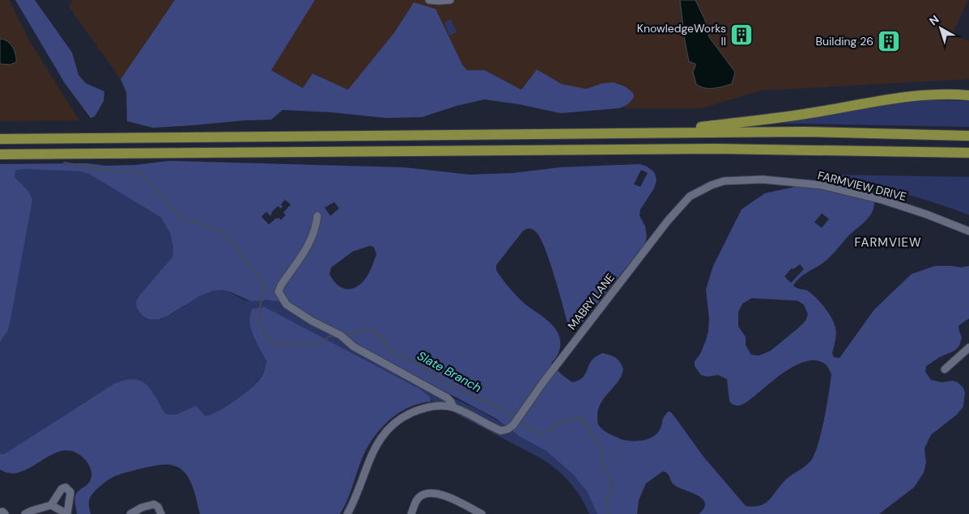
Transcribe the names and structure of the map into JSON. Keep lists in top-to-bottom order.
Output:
{
  "streets": {
    "street": ["FARMVIEW DRIVE", "MABRY LANE"]
  },
  "crossings": [
    ["FARMVIEW DRIVE", "MABRY LANE"]
  ],
  "districts": ["FARMVIEW"],
  "water": ["Slate Branch"],
  "places": {
    "building": ["KnowledgeWorks II", "Building 26"]
  },
  "north": "top left"
}
